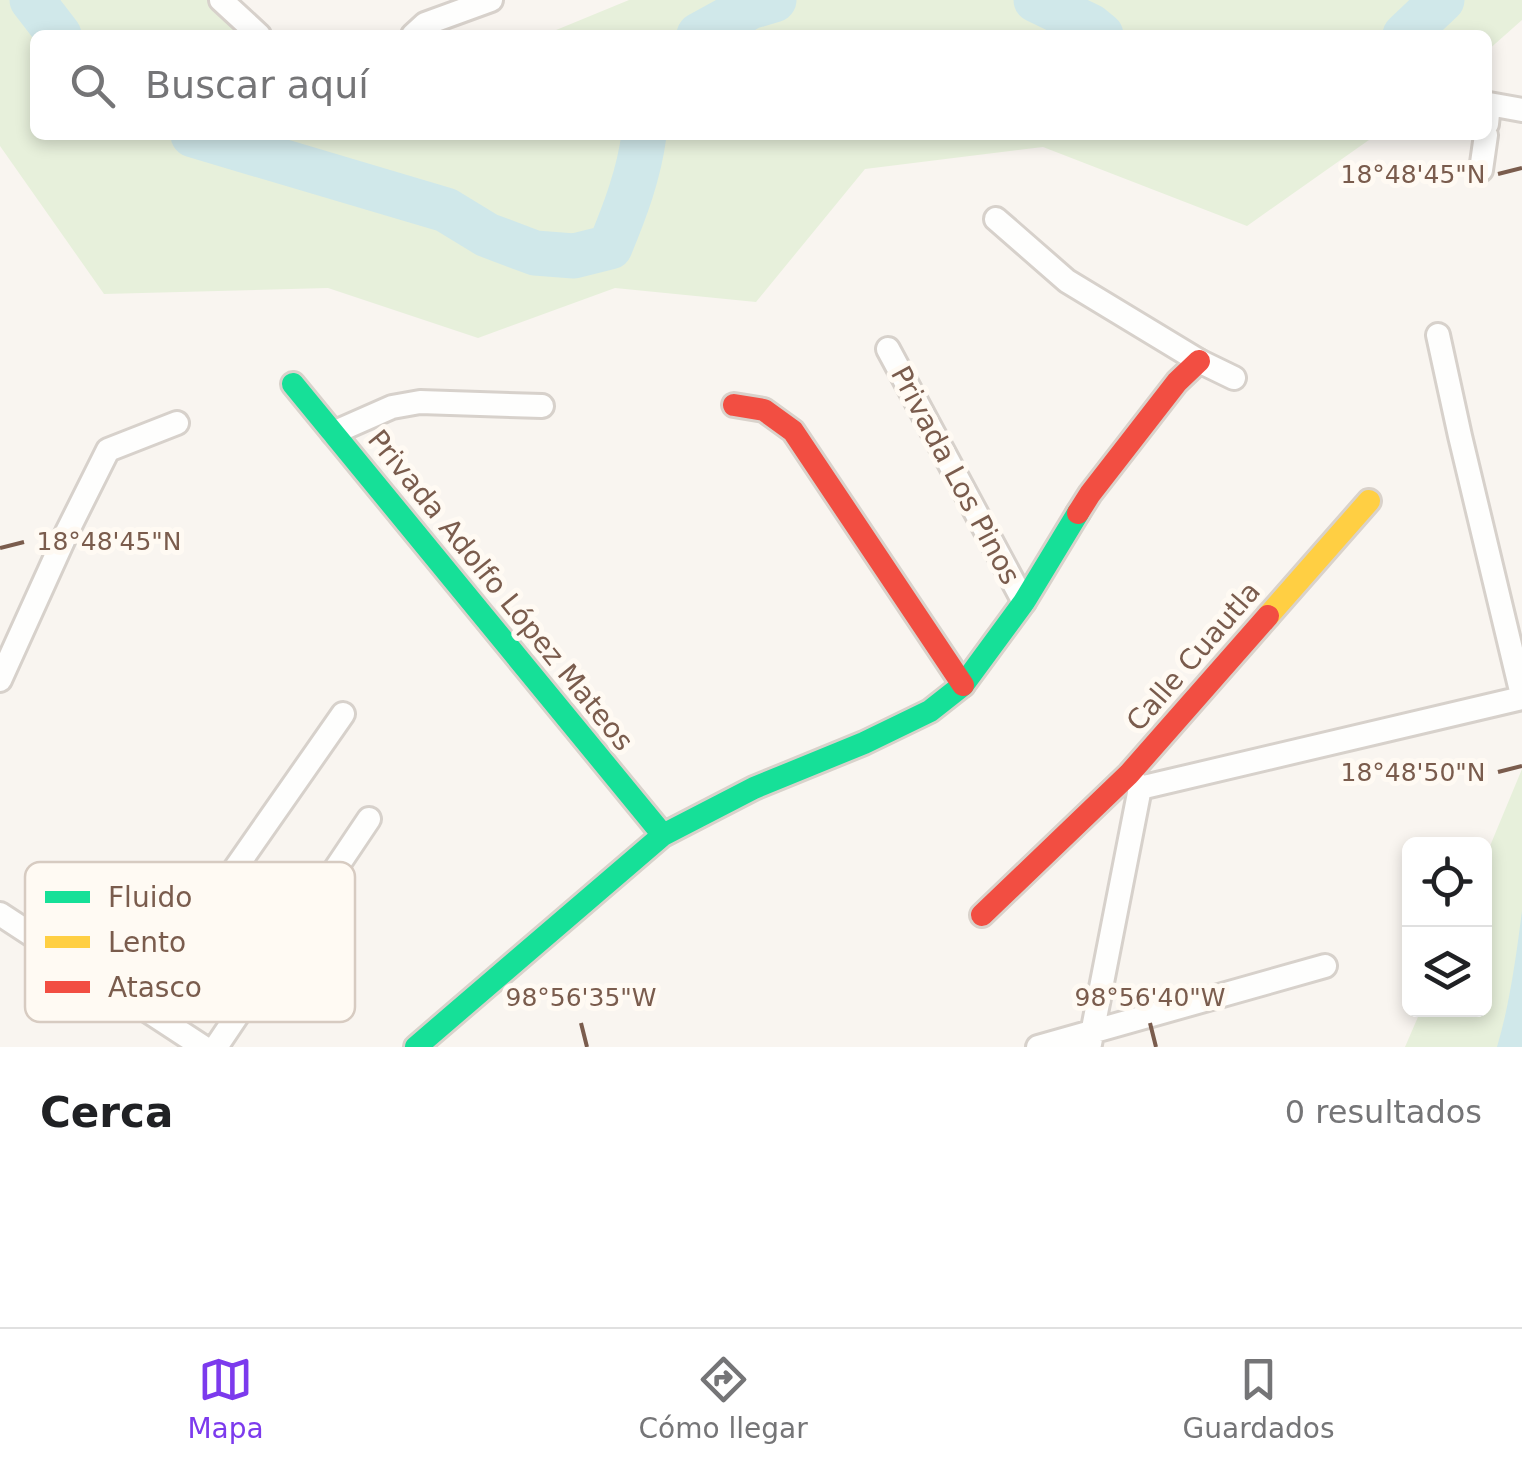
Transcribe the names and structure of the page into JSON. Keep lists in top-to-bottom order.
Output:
{
  "streets": {
    "street": ["Privada Los Pinos", "Privada Adolfo López Mateos", "Calle Cuautla"]
  },
  "legend": ["Fluido", "Lento", "Atasco"],
  "page": {
    "search": "Buscar aquí",
    "heading": ["Cerca", "0 resultados"],
    "nav": ["Mapa", "Cómo llegar", "Guardados"]
  },
  "coordinates": [
    "18°48'45\"N",
    "18°48'50\"N",
    "98°56'35\"W",
    "98°56'40\"W"
  ]
}
